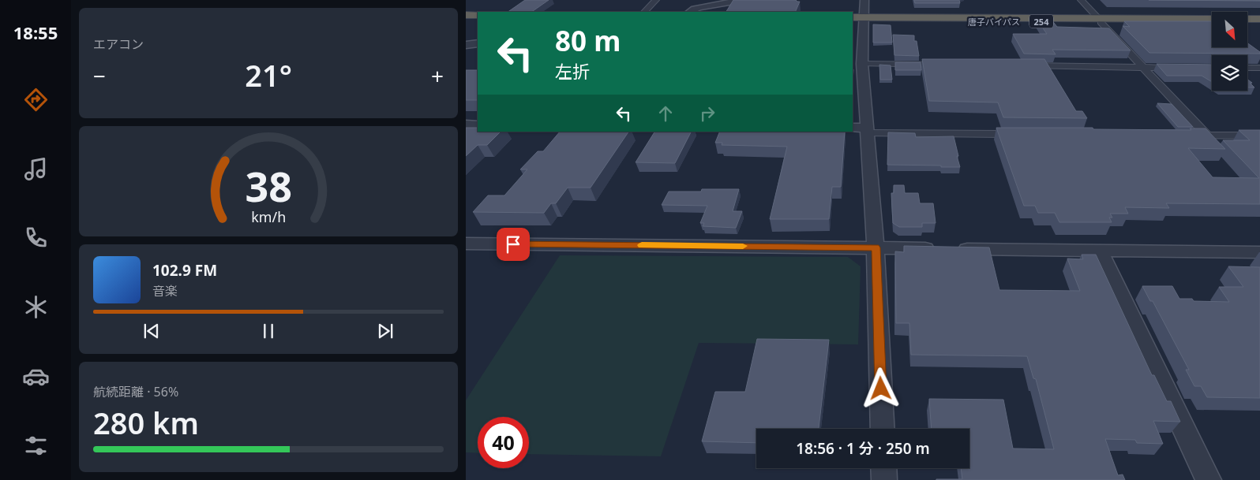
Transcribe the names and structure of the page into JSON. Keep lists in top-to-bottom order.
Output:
{
  "streets": {
    "highway": ["唐子バイパス", "254"]
  },
  "crossings": [
    ["唐子バイパス", "254"]
  ],
  "north": "bottom right",
  "page": {
    "tabs": "18:55",
    "tile": [
      "エアコン",
      ["航続距離 · 56%", "280 km"]
    ],
    "turn": ["80 m", "左折"],
    "heat": ["−", "21°", "+"],
    "song": ["102.9 FM", "音楽"],
    "limit": "40",
    "trip": "18:56 · 1 分 · 250 m",
    "gauge": ["38", "km/h"]
  }
}
